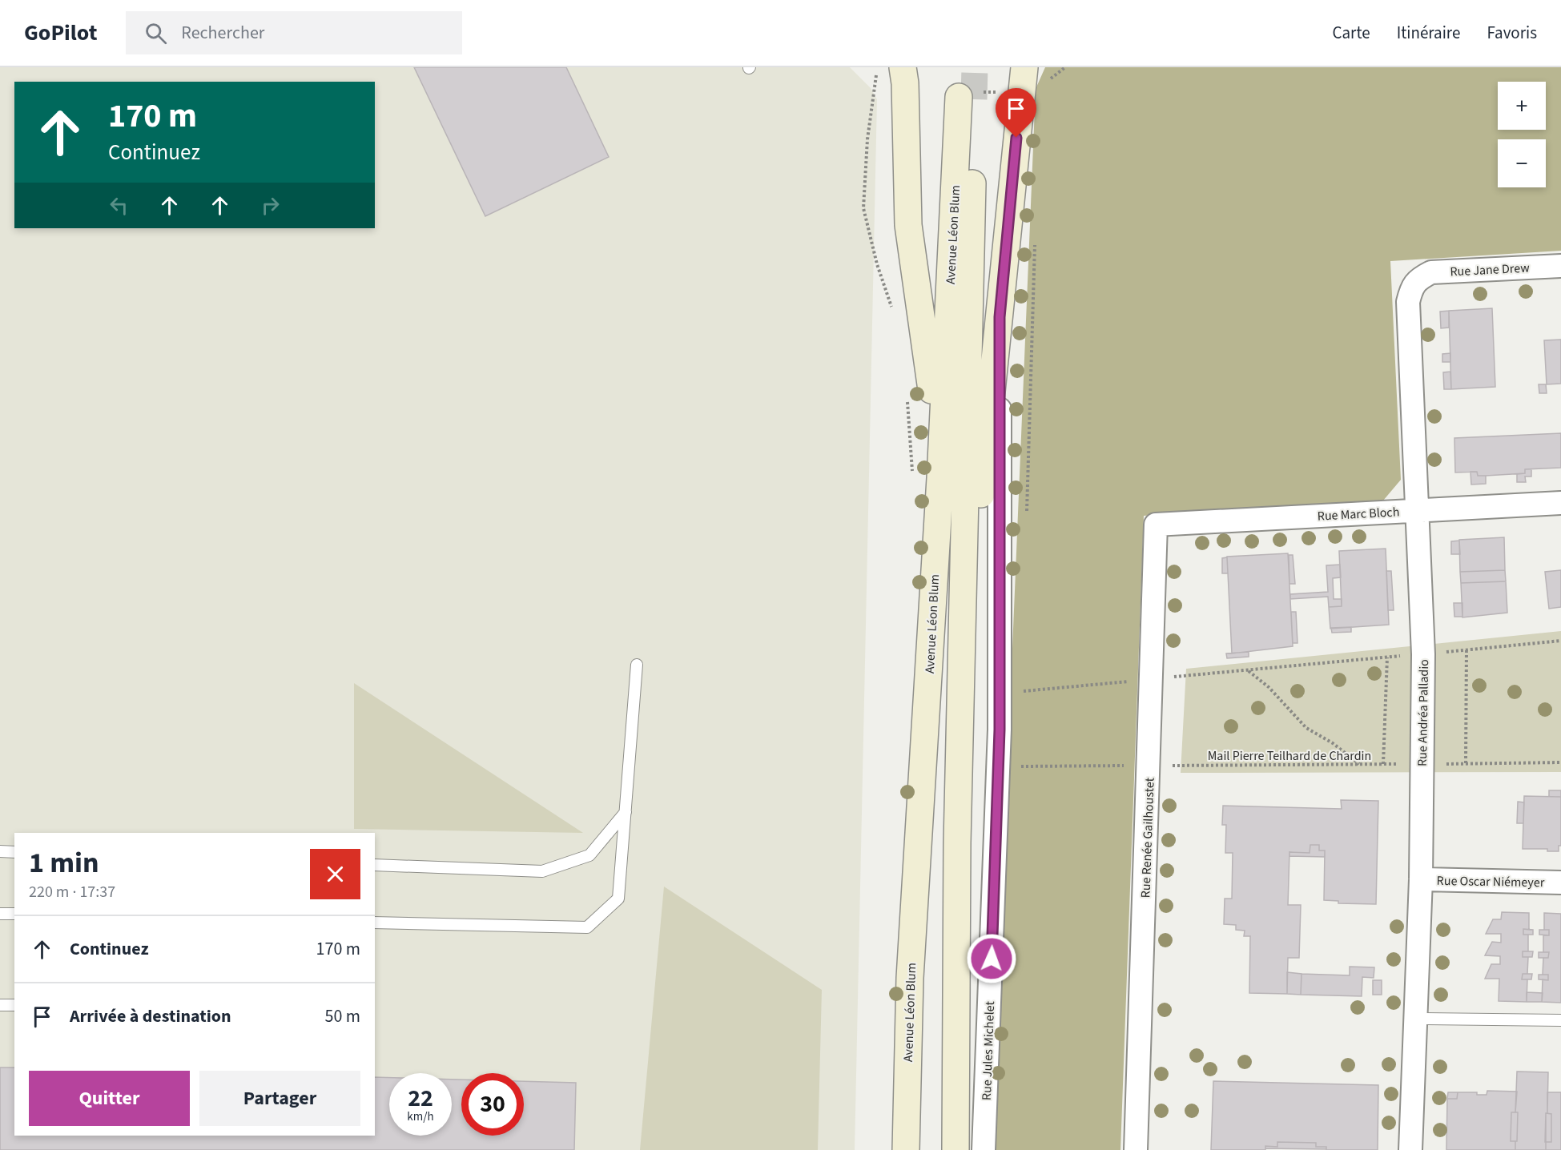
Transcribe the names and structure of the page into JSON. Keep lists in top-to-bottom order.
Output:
{
  "streets": {
    "main road": ["Avenue Léon Blum"],
    "street": [
      "Rue Jane Drew",
      "Rue Marc Bloch",
      "Rue Andréa Palladio",
      "Rue Renée Gailhoustet",
      "Rue Oscar Niémeyer",
      "Rue Jules Michelet"
    ],
    "path": ["Mail Pierre Teilhard de Chardin"]
  },
  "crossings": [
    ["Rue Jane Drew", "Rue Andréa Palladio"],
    ["Rue Marc Bloch", "Rue Andréa Palladio"],
    ["Rue Marc Bloch", "Rue Renée Gailhoustet"],
    ["Rue Andréa Palladio", "Mail Pierre Teilhard de Chardin"],
    ["Rue Andréa Palladio", "Rue Oscar Niémeyer"],
    ["Mail Pierre Teilhard de Chardin", "Rue Renée Gailhoustet"]
  ],
  "page": {
    "header": "GoPilot",
    "search": "Rechercher",
    "nav": ["Carte", "Itinéraire", "Favoris"],
    "map_buttons": ["+", "−"],
    "turn": ["170 m", "Continuez"],
    "heading": ["1 min", "220 m · 17:37"],
    "list": [
      {
        "name": "Continuez",
        "value": "170 m"
      },
      {
        "name": "Arrivée à destination",
        "value": "50 m"
      }
    ],
    "buttons": ["Quitter", "Partager"],
    "speed": "22 km/h",
    "limit": "30"
  }
}
